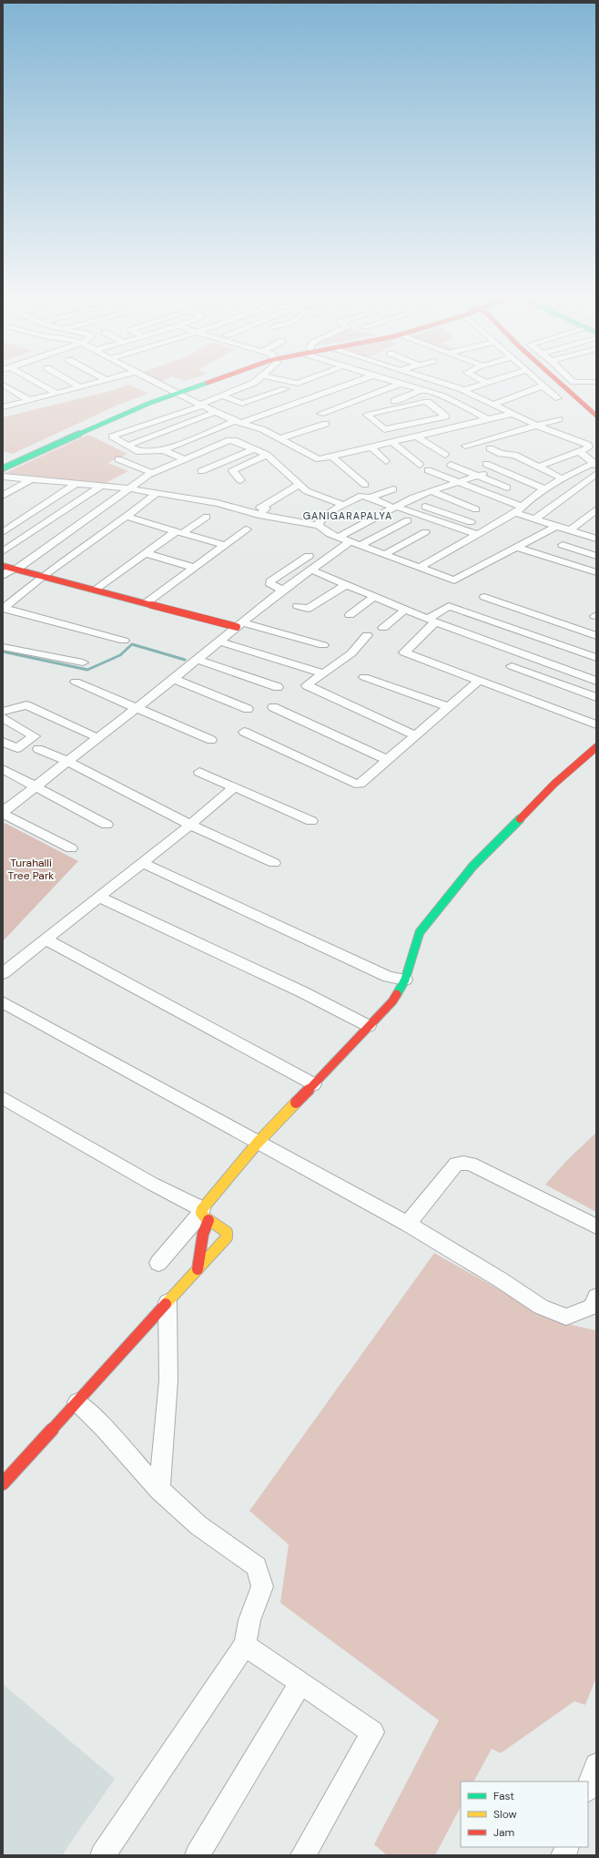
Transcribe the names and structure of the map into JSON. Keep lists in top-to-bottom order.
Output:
{
  "districts": ["GANIGARAPALYA"],
  "parks": ["Turahalli Tree Park"],
  "legend": ["Fast", "Slow", "Jam"]
}
